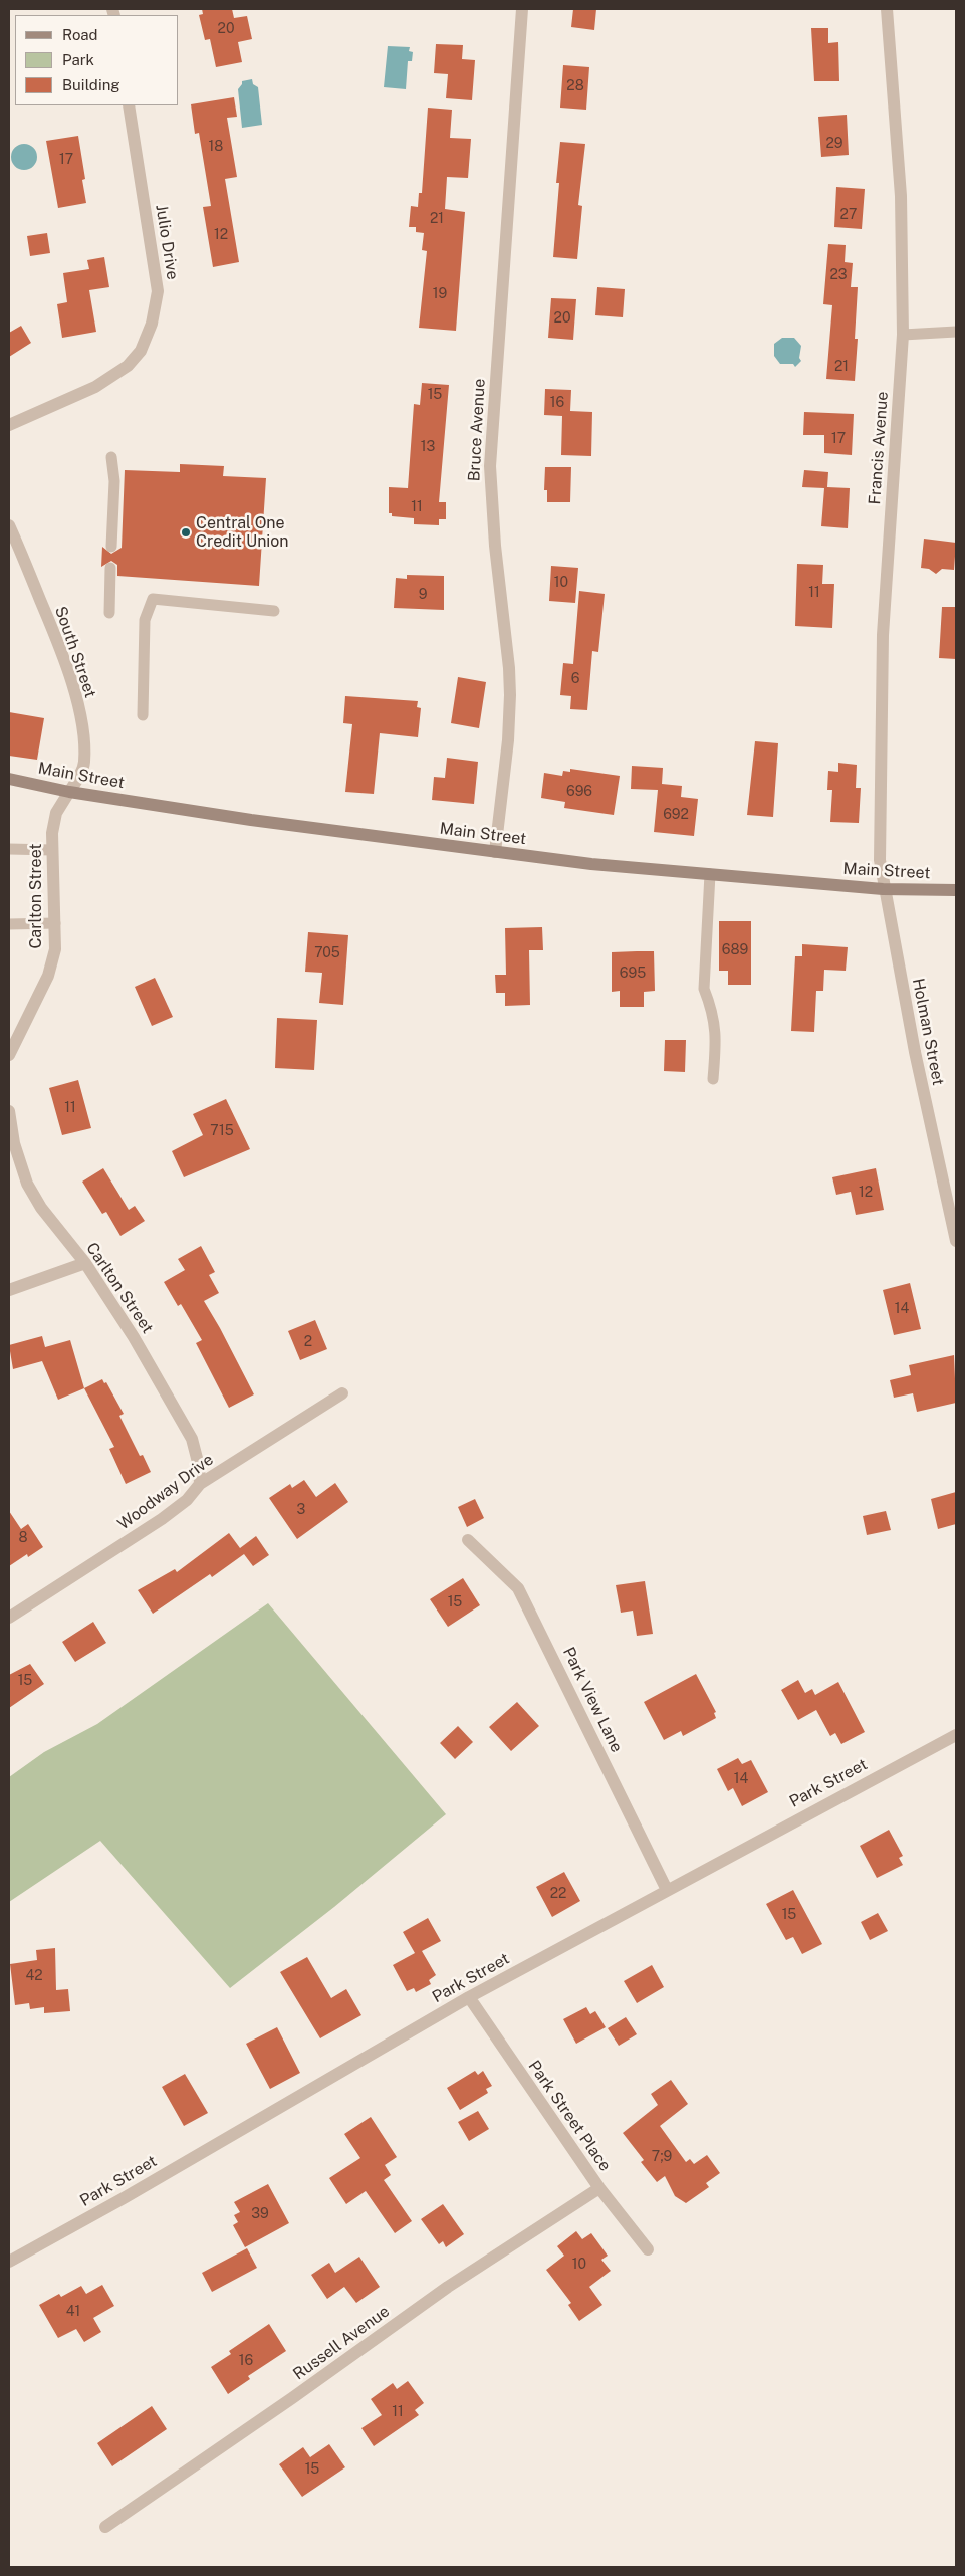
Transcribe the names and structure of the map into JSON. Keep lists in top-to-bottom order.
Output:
{
  "streets": {
    "main road": ["Main Street"],
    "street": [
      "Julio Drive",
      "Bruce Avenue",
      "Francis Avenue",
      "South Street",
      "Carlton Street",
      "Holman Street",
      "Woodway Drive",
      "Park View Lane",
      "Park Street",
      "Park Street Place",
      "Russell Avenue"
    ]
  },
  "crossings": [
    ["Bruce Avenue", "Main Street"],
    ["Francis Avenue", "Main Street"],
    ["Francis Avenue", "Holman Street"],
    ["South Street", "Main Street"],
    ["South Street", "Carlton Street"],
    ["Main Street", "Carlton Street"],
    ["Main Street", "Holman Street"],
    ["Carlton Street", "Woodway Drive"],
    ["Park View Lane", "Park Street"],
    ["Park Street", "Park Street Place"],
    ["Park Street Place", "Russell Avenue"]
  ],
  "places": ["Central One Credit Union"],
  "house_numbers": [
    "20",
    "28",
    "29",
    "18",
    "17",
    "27",
    "21",
    "12",
    "23",
    "19",
    "20",
    "21",
    "15",
    "16",
    "17",
    "13",
    "11",
    "10",
    "11",
    "9",
    "6",
    "696",
    "692",
    "689",
    "705",
    "695",
    "11",
    "715",
    "12",
    "14",
    "2",
    "3",
    "8",
    "15",
    "15",
    "14",
    "22",
    "15",
    "42",
    "7;9",
    "39",
    "10",
    "41",
    "16",
    "11",
    "15"
  ],
  "legend": ["Road", "Park", "Building"]
}
